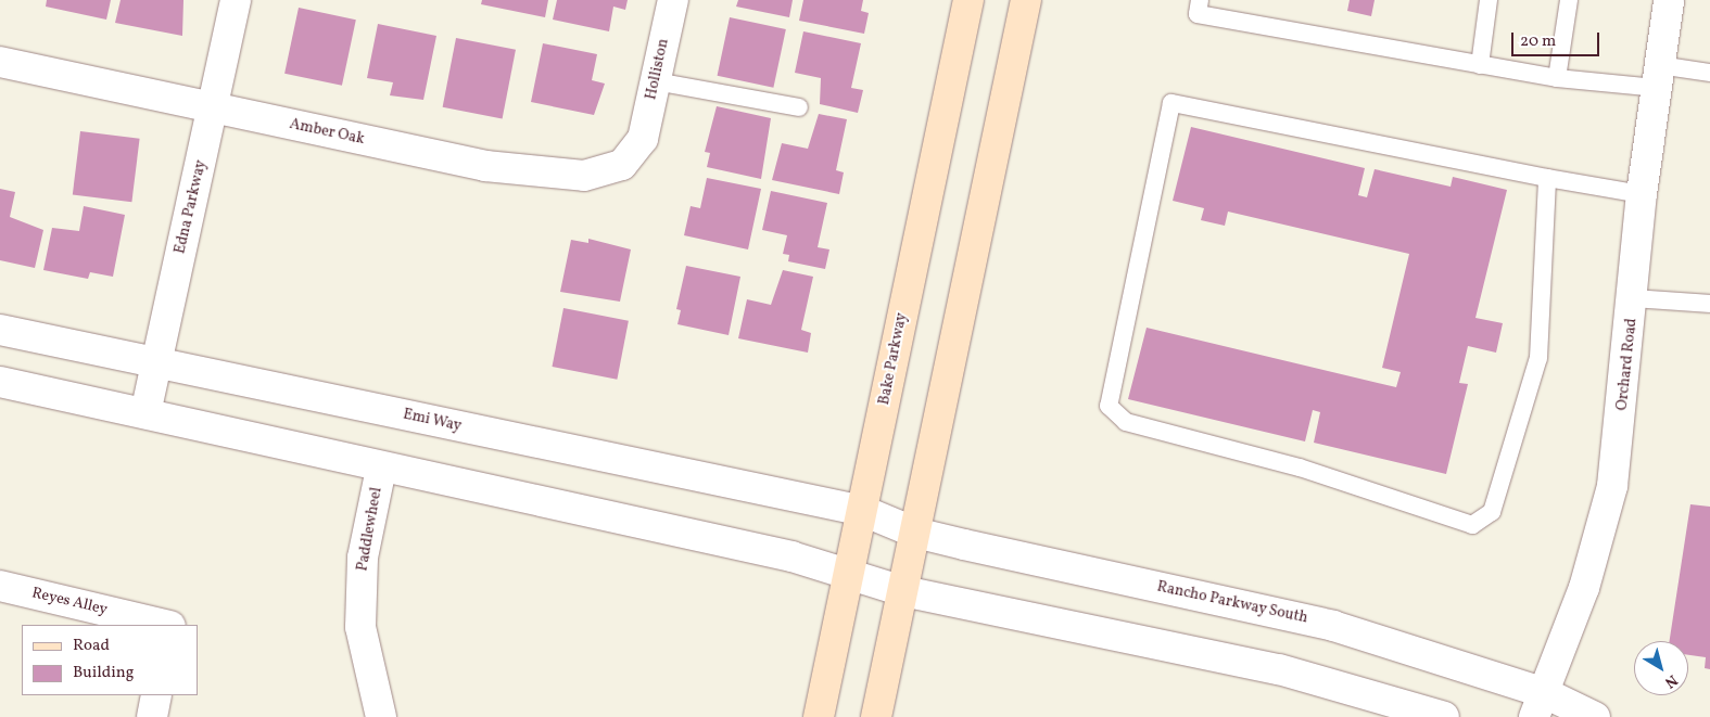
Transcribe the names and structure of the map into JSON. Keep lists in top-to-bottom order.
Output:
{
  "streets": {
    "main road": ["Bake Parkway"],
    "street": [
      "Holliston",
      "Amber Oak",
      "Edna Parkway",
      "Orchard Road",
      "Emi Way",
      "Paddlewheel",
      "Reyes Alley",
      "Rancho Parkway South"
    ]
  },
  "crossings": [
    ["Holliston", "Amber Oak"],
    ["Amber Oak", "Edna Parkway"],
    ["Edna Parkway", "Emi Way"],
    ["Bake Parkway", "Emi Way"],
    ["Bake Parkway", "Rancho Parkway South"],
    ["Orchard Road", "Rancho Parkway South"],
    ["Emi Way", "Rancho Parkway South"]
  ],
  "legend": ["Road", "Building"],
  "scale_bar": "20 m",
  "north": "bottom right"
}
